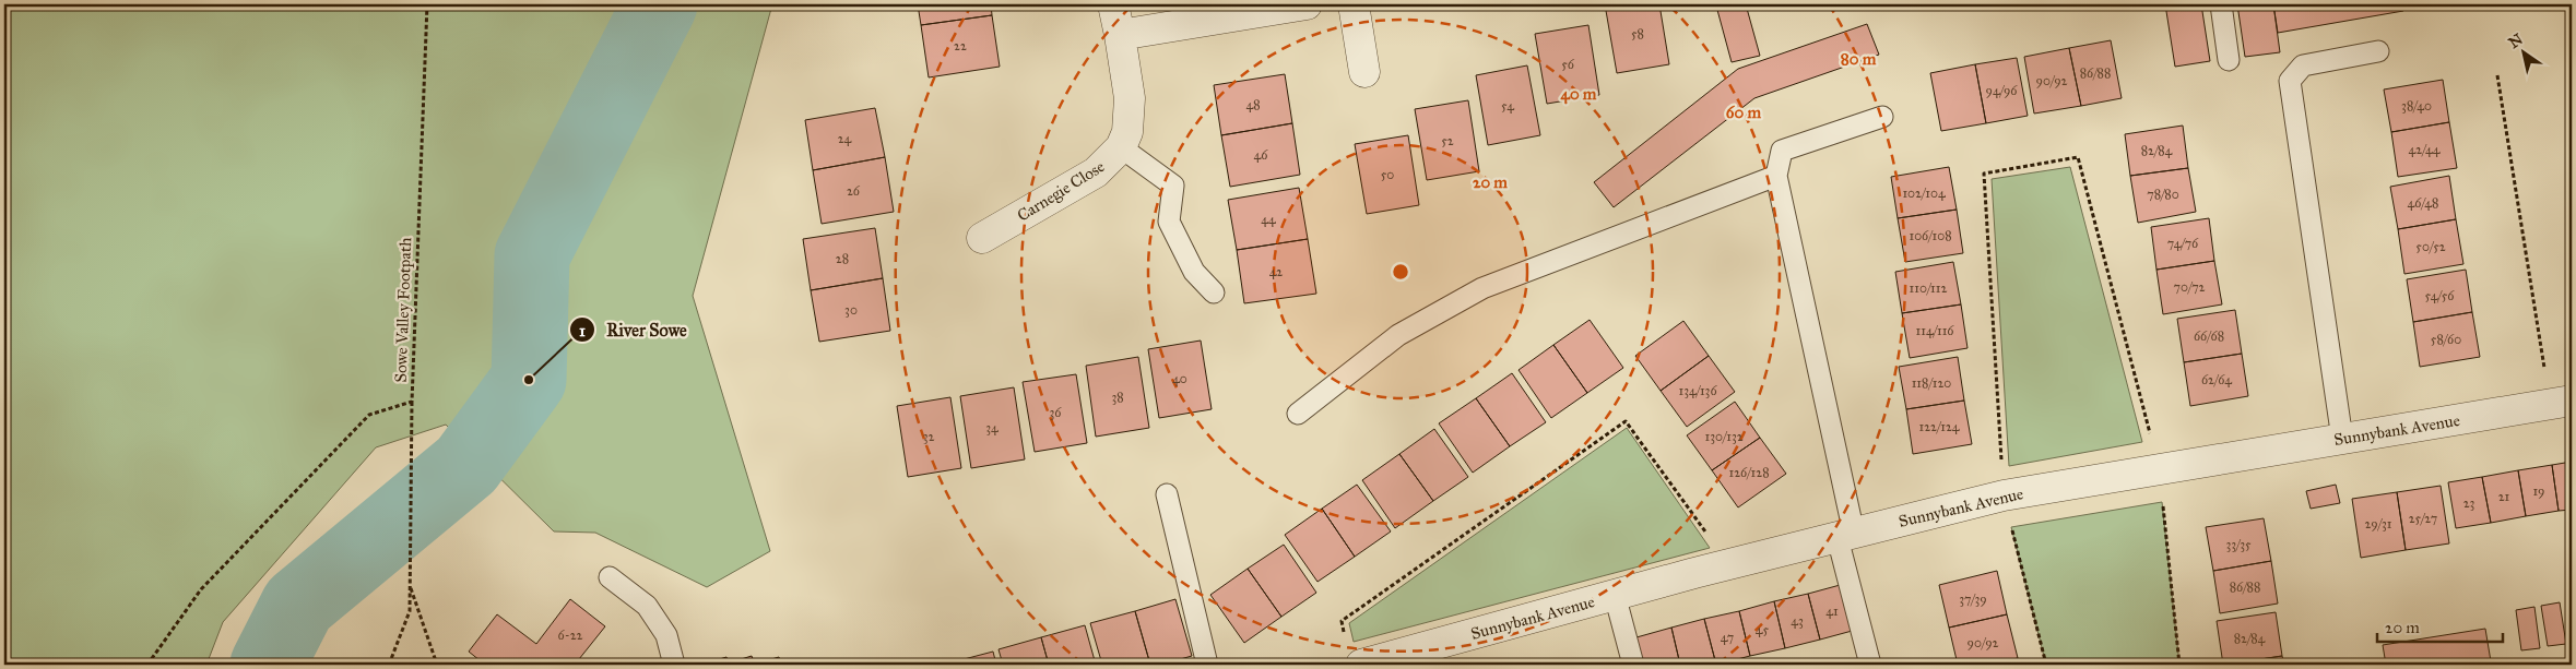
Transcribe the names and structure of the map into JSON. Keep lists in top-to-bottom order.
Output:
{
  "streets": {
    "street": ["Carnegie Close", "Sunnybank Avenue"],
    "path": ["Sowe Valley Footpath"]
  },
  "places": ["River Sowe"],
  "house_numbers": [
    "58",
    "22",
    "56",
    "86/88",
    "90/92",
    "94/96",
    "48",
    "54",
    "38/40",
    "24",
    "52",
    "42/44",
    "82/84",
    "46",
    "50",
    "26",
    "102/104",
    "78/80",
    "46/48",
    "44",
    "106/108",
    "74/76",
    "50/52",
    "28",
    "42",
    "70/72",
    "110/112",
    "54/56",
    "30",
    "114/116",
    "66/68",
    "58/60",
    "40",
    "62/64",
    "118/120",
    "134/136",
    "38",
    "36",
    "122/124",
    "34",
    "32",
    "130/132",
    "126/128",
    "19",
    "21",
    "23",
    "25/27",
    "29/31",
    "33/35",
    "86/88",
    "37/39",
    "41",
    "43",
    "45",
    "6-22",
    "47",
    "82/84",
    "90/92"
  ],
  "scale_bar": "20 m",
  "north": "top left",
  "rings": [
    "80 m",
    "40 m",
    "60 m",
    "20 m"
  ]
}
